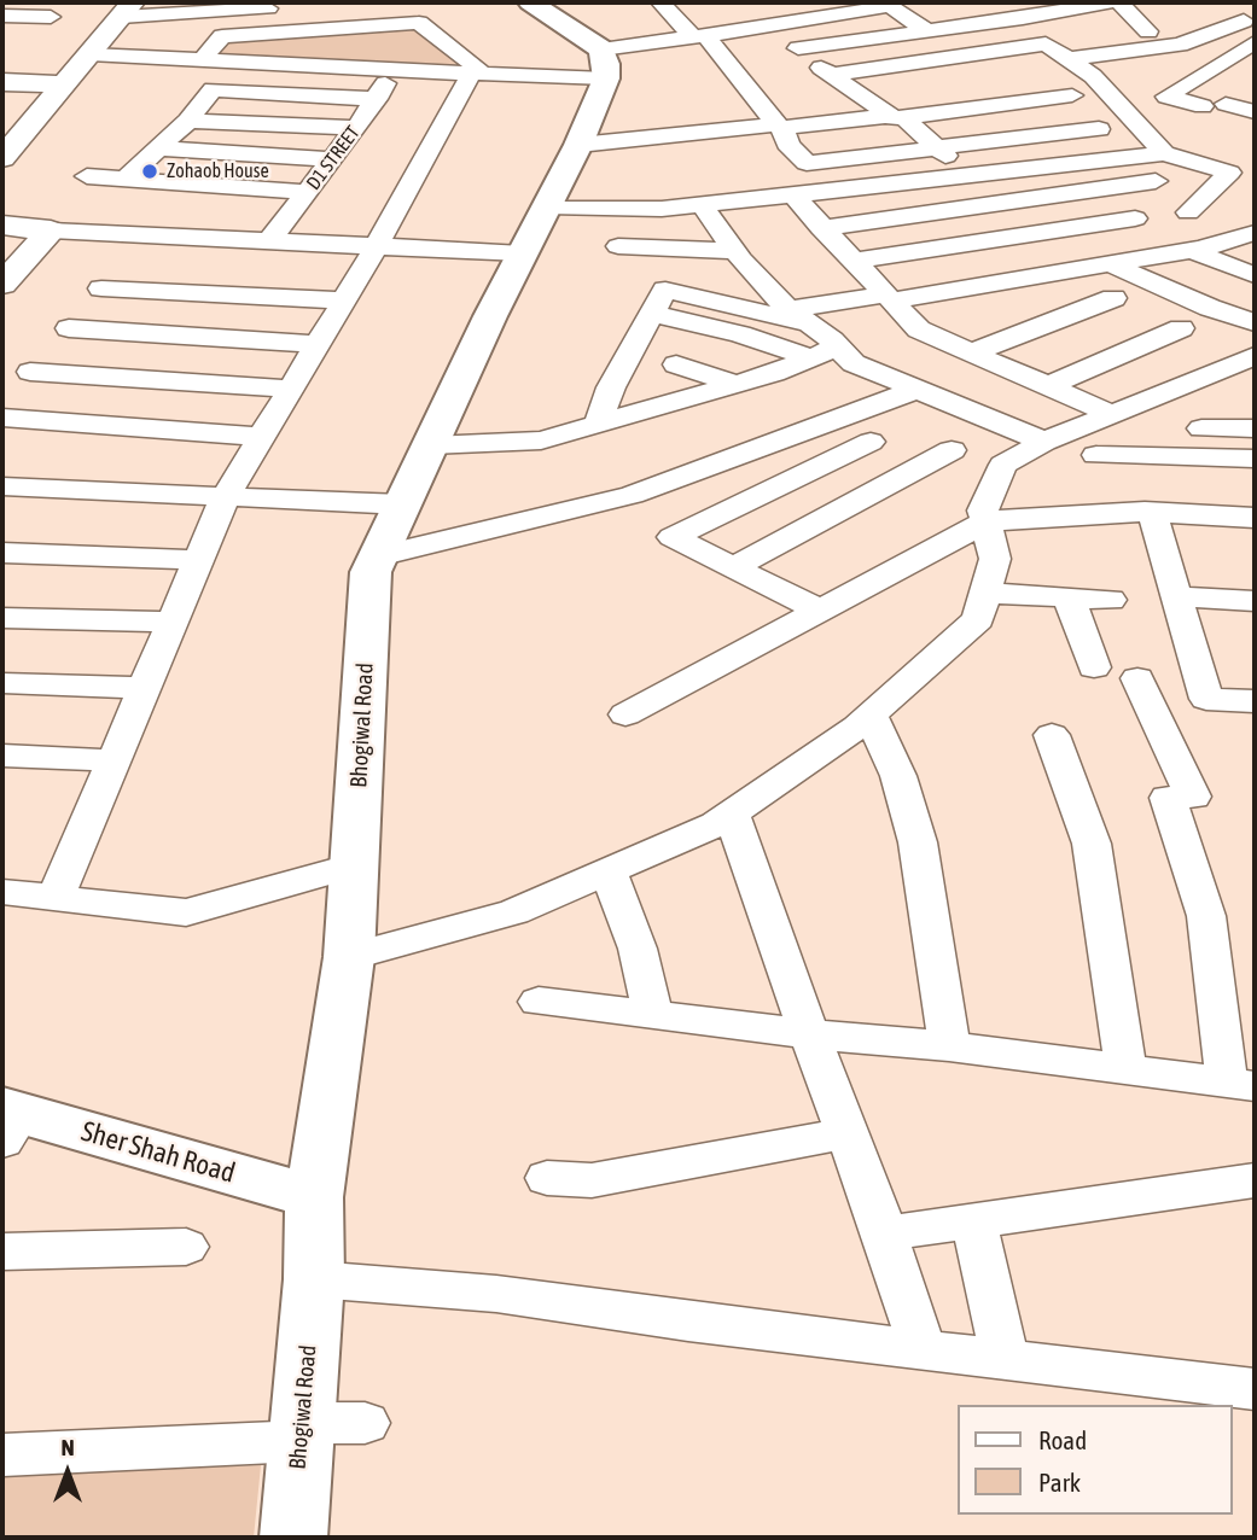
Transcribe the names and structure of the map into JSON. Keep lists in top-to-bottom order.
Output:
{
  "streets": {
    "main road": ["Bhogiwal Road", "Sher Shah Road"],
    "street": ["D1 STREET"]
  },
  "crossings": [
    ["Bhogiwal Road", "Sher Shah Road"]
  ],
  "places": ["Zohaob House"],
  "legend": ["Road", "Park"],
  "north": "top"
}
